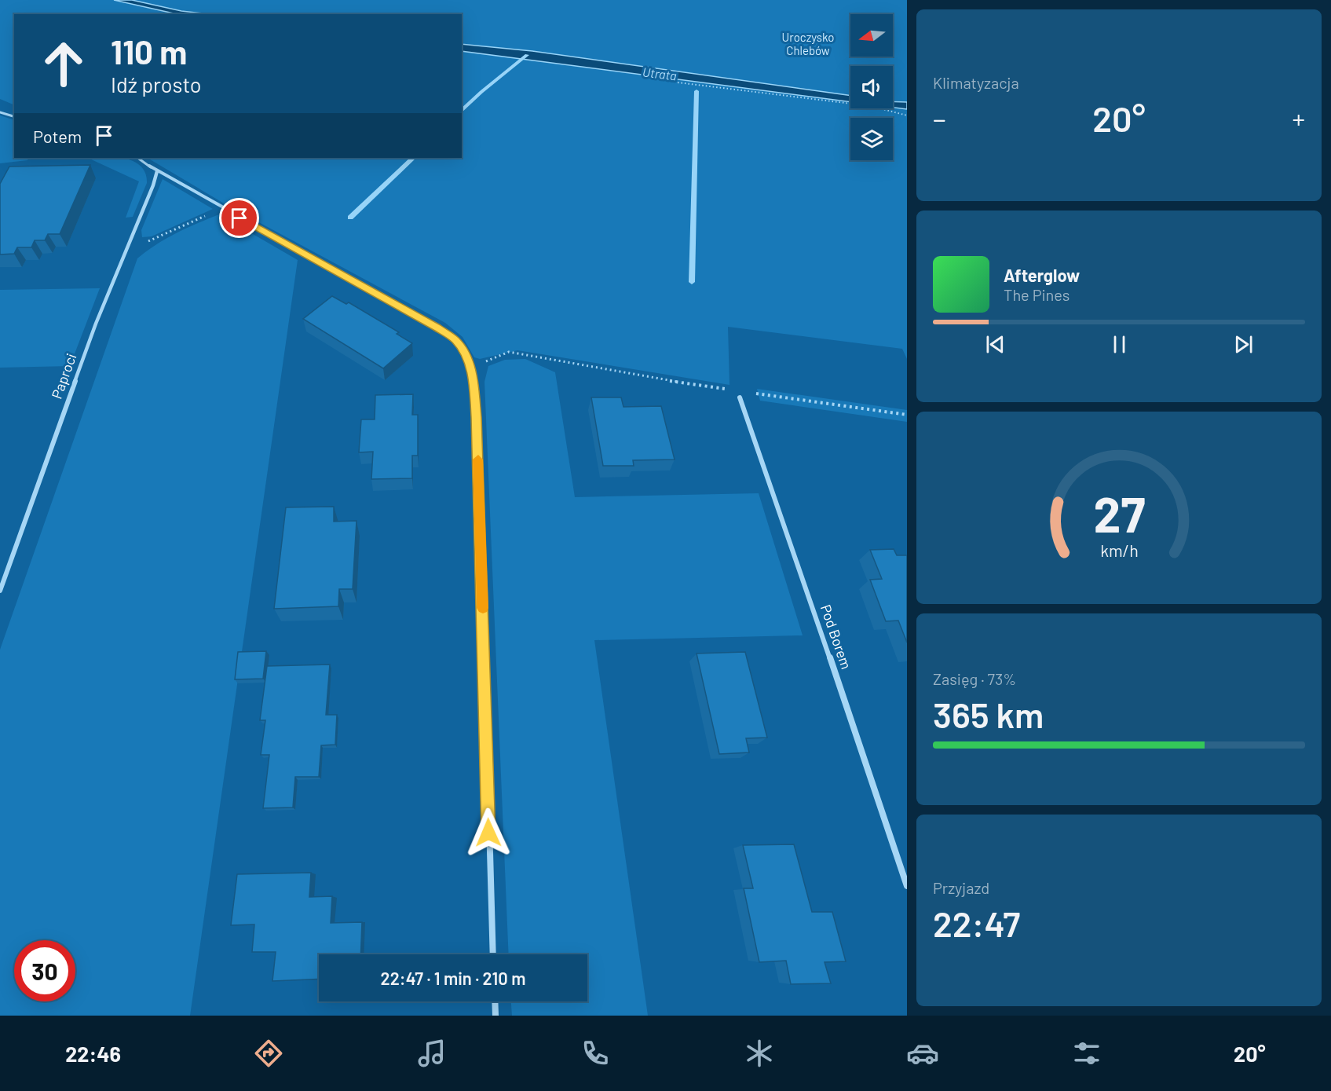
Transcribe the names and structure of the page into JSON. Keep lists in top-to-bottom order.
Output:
{
  "streets": {
    "street": ["Paproci", "Pod Borem"]
  },
  "water": ["Utrata"],
  "parks": ["Uroczysko Chlebów"],
  "north": "left",
  "page": {
    "tile": [
      "Klimatyzacja",
      ["Zasięg · 73%", "365 km"],
      ["Przyjazd", "22:47"]
    ],
    "turn": ["110 m", "Idź prosto"],
    "heat": ["−", "20°", "+"],
    "then": "Potem",
    "song": ["Afterglow", "The Pines"],
    "limit": "30",
    "trip": "22:47 · 1 min · 210 m",
    "tabs": ["22:46", "20°"],
    "gauge": ["27", "km/h"]
  }
}
